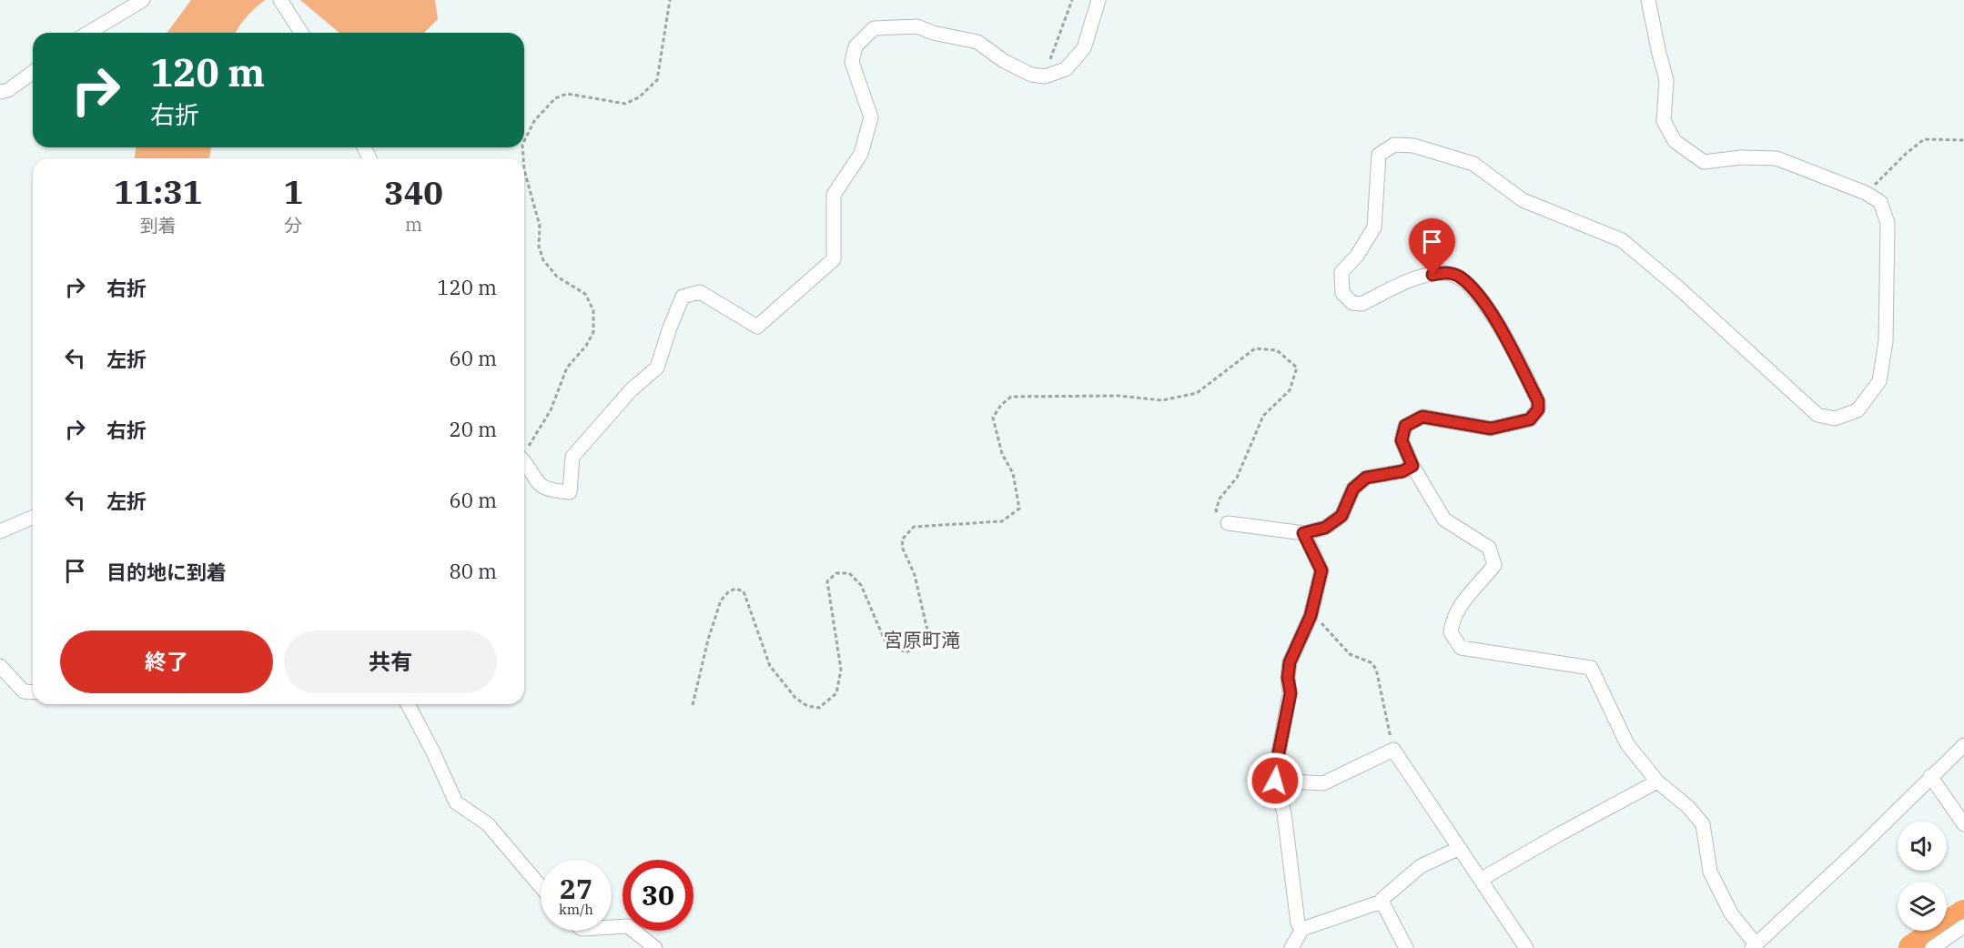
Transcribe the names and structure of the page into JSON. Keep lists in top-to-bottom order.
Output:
{
  "districts": ["宮原町滝"],
  "page": {
    "turn": ["120 m", "右折"],
    "eta": [
      "11:31",
      "到着",
      "1",
      "分",
      "340",
      "m"
    ],
    "list": [
      {
        "name": "右折",
        "value": "120 m"
      },
      {
        "name": "左折",
        "value": "60 m"
      },
      {
        "name": "右折",
        "value": "20 m"
      },
      {
        "name": "左折",
        "value": "60 m"
      },
      {
        "name": "目的地に到着",
        "value": "80 m"
      }
    ],
    "buttons": ["終了", "共有"],
    "speed": "27 km/h",
    "limit": "30"
  }
}
